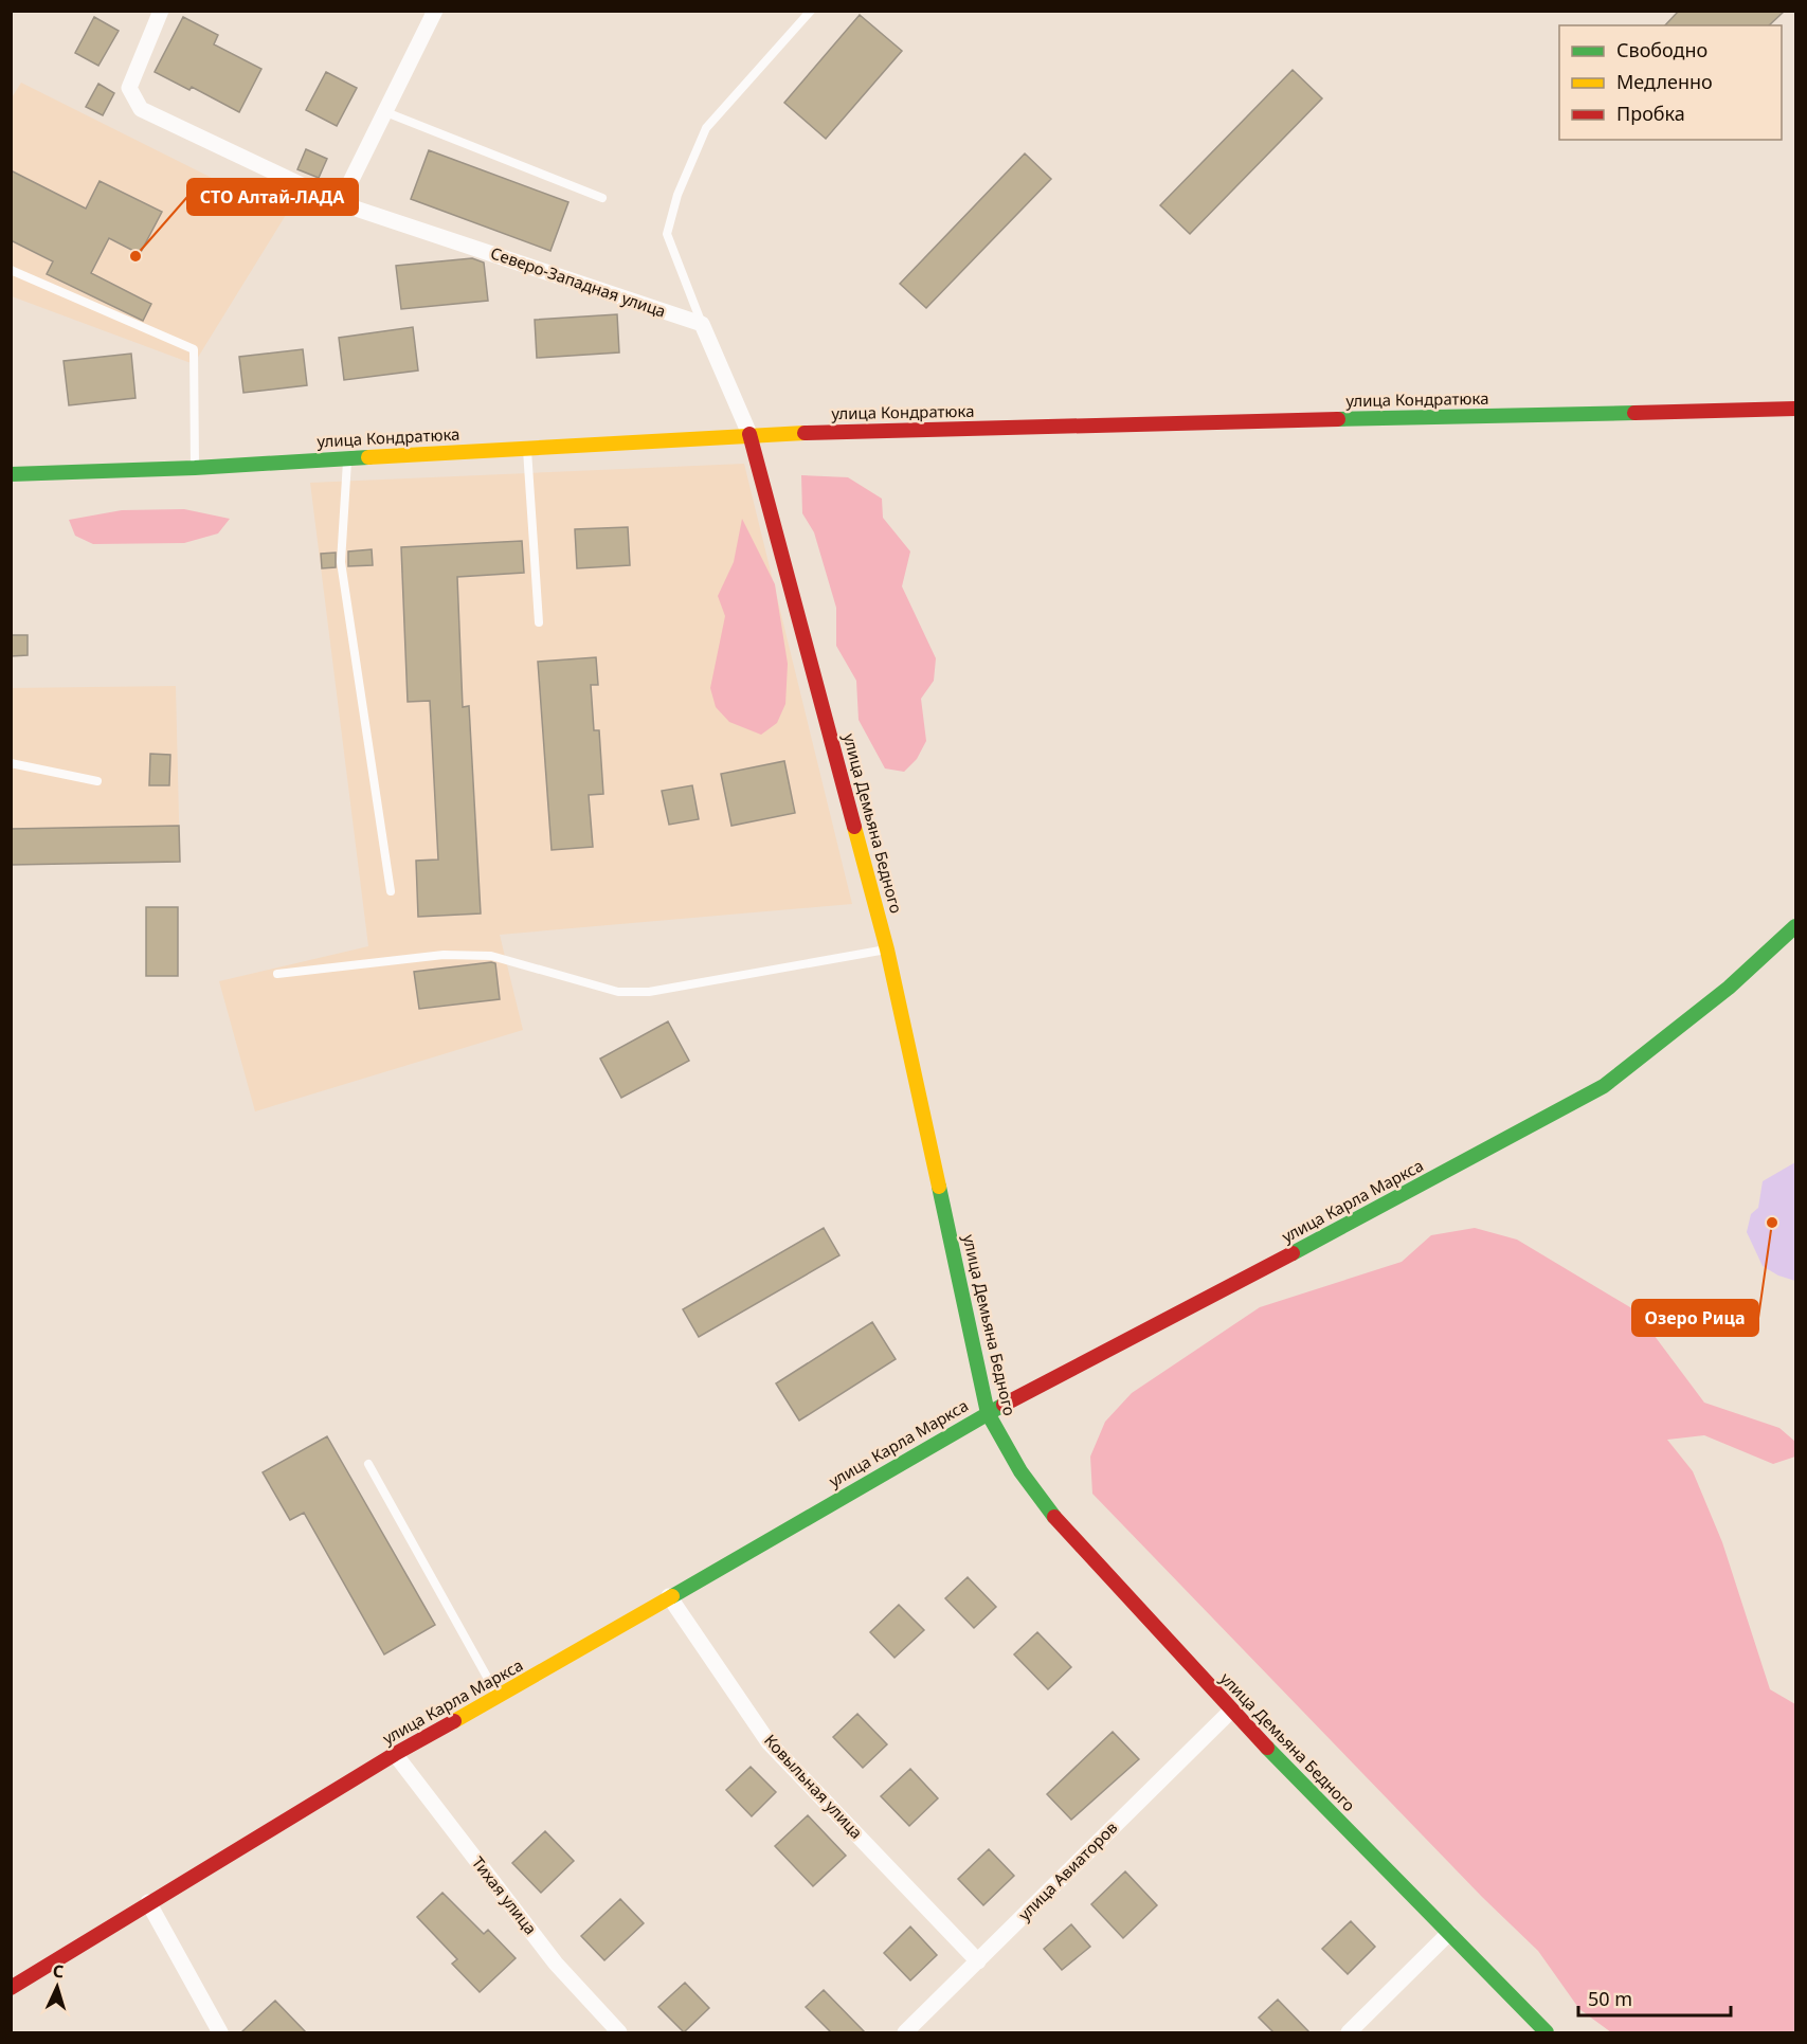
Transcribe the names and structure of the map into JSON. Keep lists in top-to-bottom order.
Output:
{
  "streets": {
    "street": [
      "Северо-Западная улица",
      "улица Кондратюка",
      "улица Демьяна Бедного",
      "улица Карла Маркса",
      "Ковыльная улица",
      "улица Авиаторов",
      "Тихая улица"
    ]
  },
  "crossings": [
    ["улица Кондратюка", "улица Демьяна Бедного"],
    ["улица Демьяна Бедного", "улица Карла Маркса"],
    ["улица Демьяна Бедного", "улица Авиаторов"],
    ["улица Карла Маркса", "Ковыльная улица"],
    ["улица Карла Маркса", "Тихая улица"],
    ["Ковыльная улица", "улица Авиаторов"]
  ],
  "places": ["СТО Алтай-ЛАДА", "Озеро Рица"],
  "legend": ["Свободно", "Медленно", "Пробка"],
  "scale_bar": "50 m",
  "north": "top"
}
